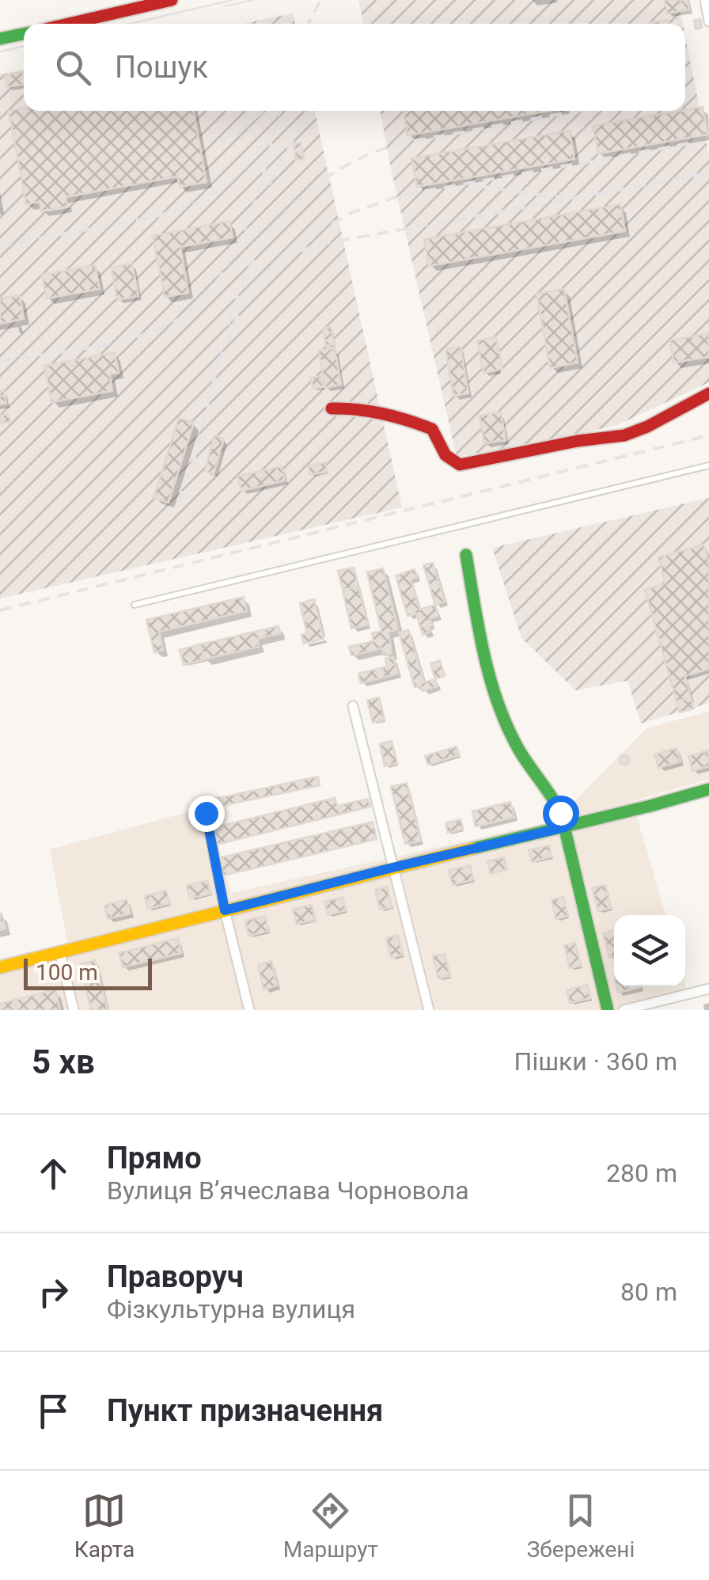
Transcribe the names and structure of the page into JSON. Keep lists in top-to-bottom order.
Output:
{
  "scale_bar": "100 m",
  "page": {
    "search": "Пошук",
    "scale": "100 m",
    "heading": ["5 хв", "Пішки · 360 m"],
    "list": [
      ["Прямо", "Вулиця Вʼячеслава Чорновола", "280 m"],
      ["Праворуч", "Фізкультурна вулиця", "80 m"],
      "Пункт призначення"
    ],
    "nav": ["Карта", "Маршрут", "Збережені"]
  }
}
